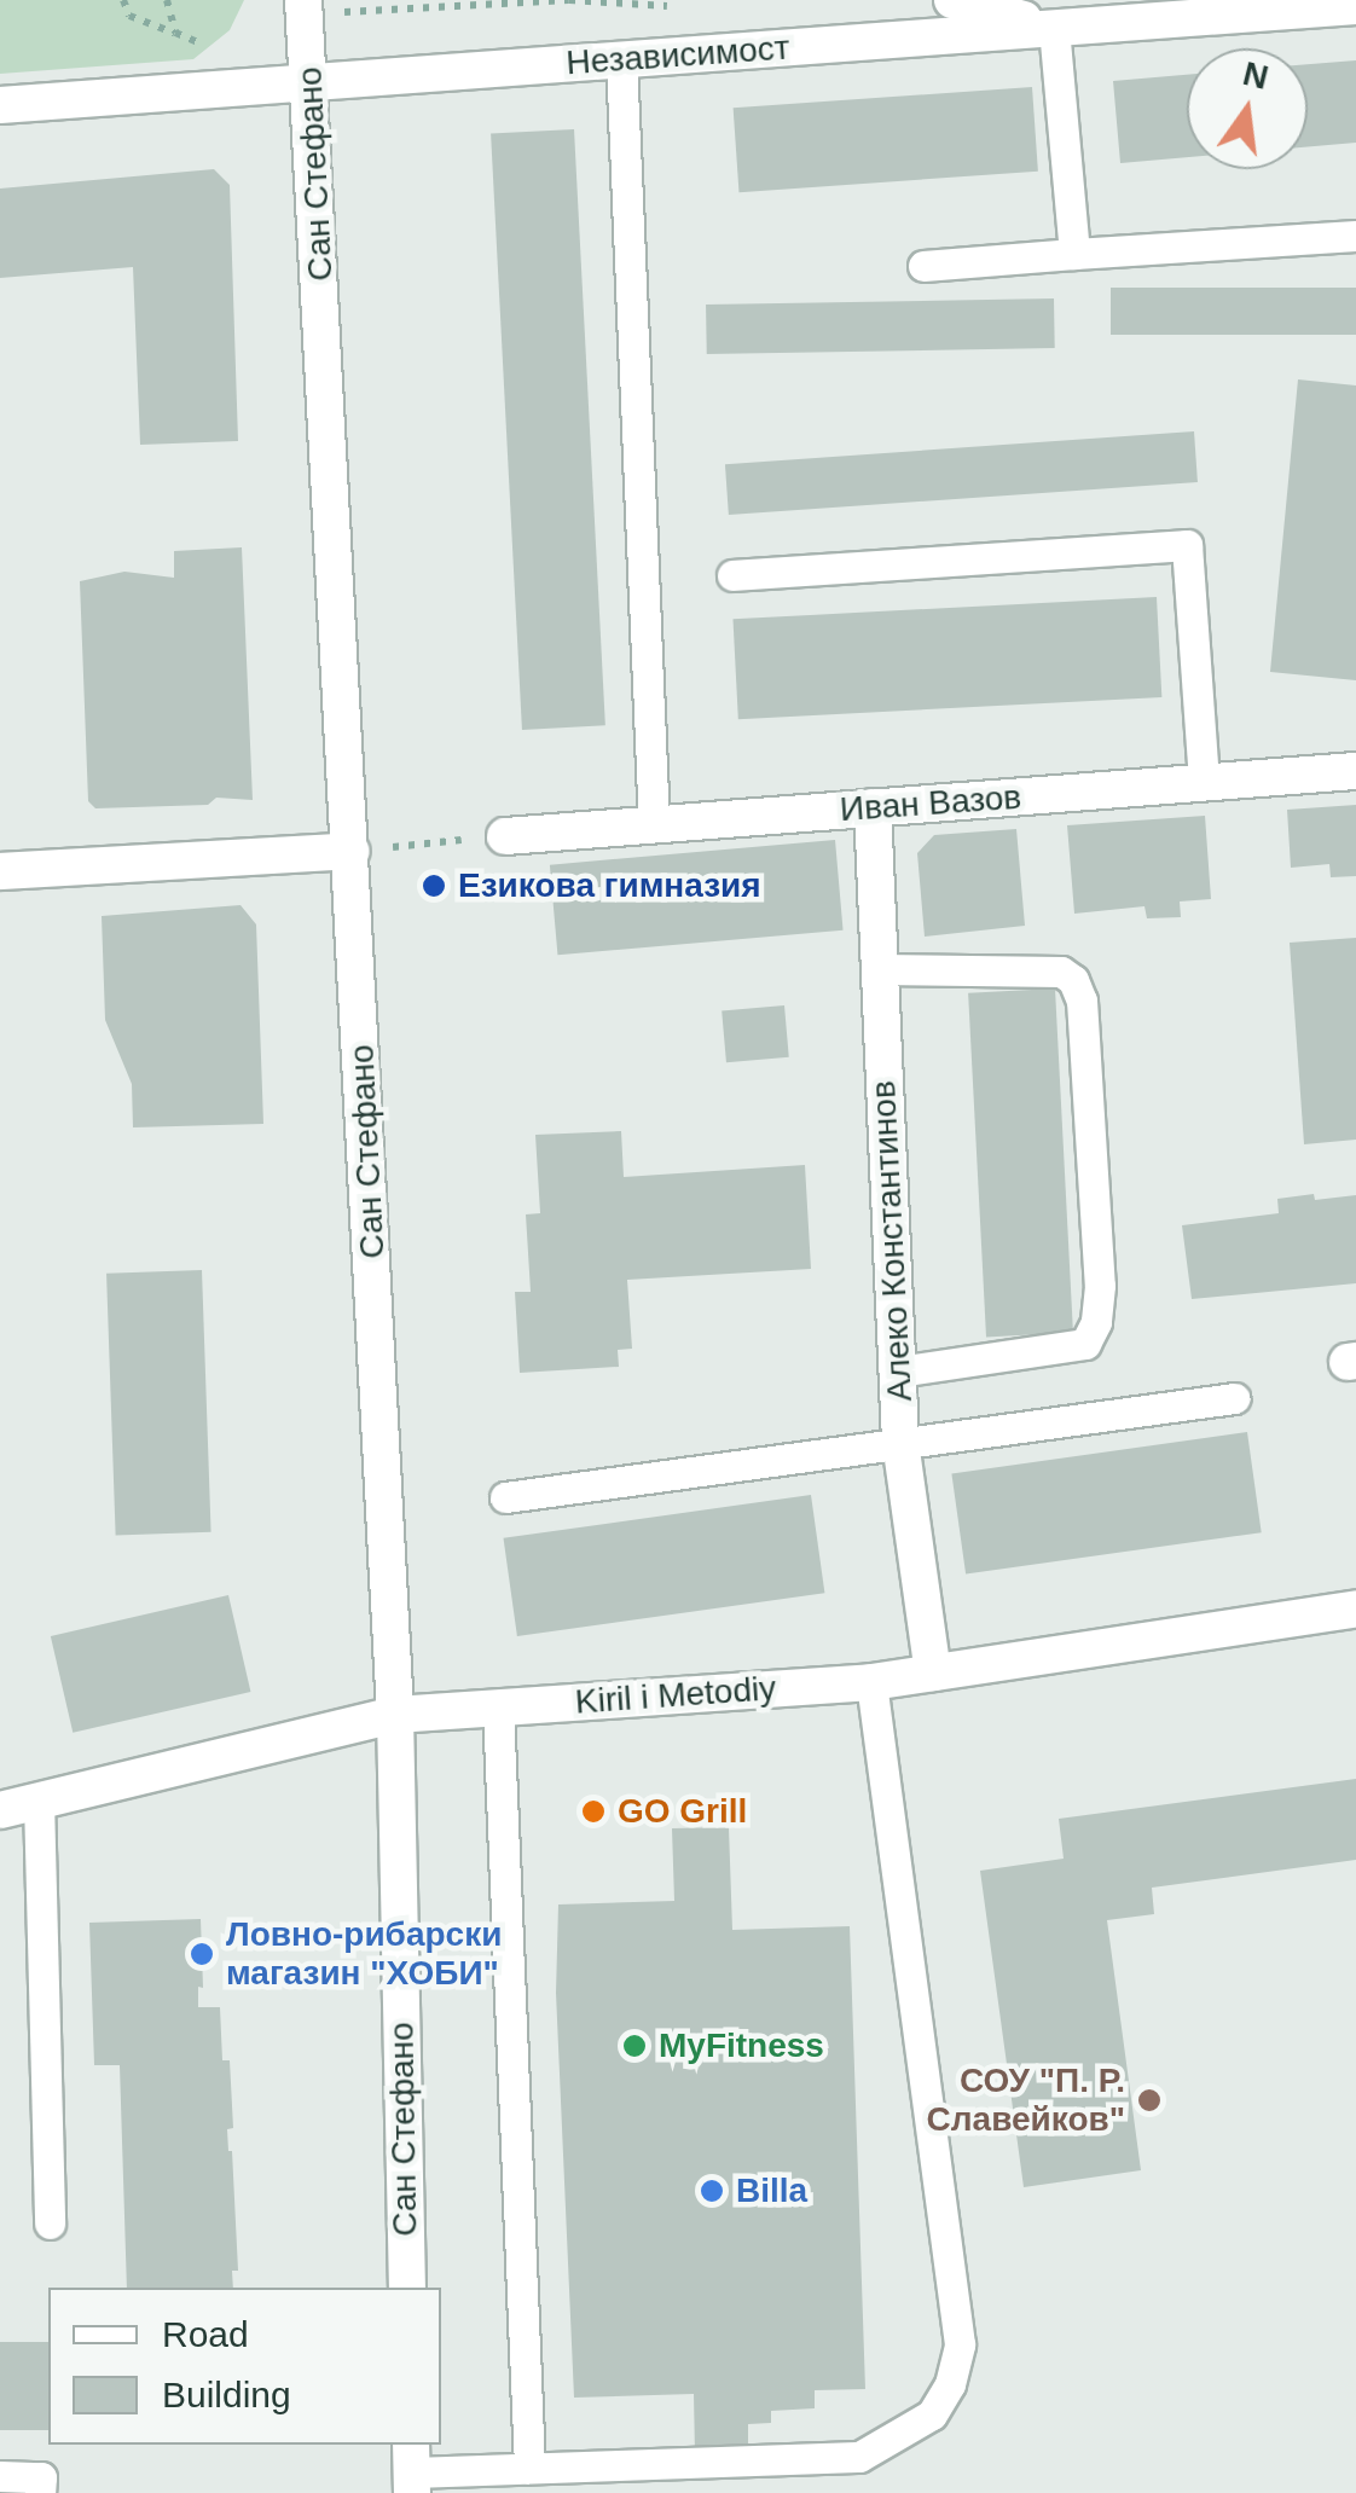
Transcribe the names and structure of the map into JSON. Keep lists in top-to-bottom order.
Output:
{
  "streets": {
    "street": [
      "Независимост",
      "Сан Стефано",
      "Иван Вазов",
      "Алеко Константинов",
      "Kiril i Metodiy"
    ]
  },
  "crossings": [
    ["Независимост", "Сан Стефано"],
    ["Сан Стефано", "Kiril i Metodiy"],
    ["Иван Вазов", "Алеко Константинов"],
    ["Алеко Константинов", "Kiril i Metodiy"]
  ],
  "places": [
    "Езикова гимназия",
    "GO Grill",
    "Ловно-рибарски магазин \"ХОБИ\"",
    "MyFitness",
    "СОУ \"П. Р. Славейков\"",
    "Billa"
  ],
  "legend": ["Road", "Building"],
  "north": "top"
}
